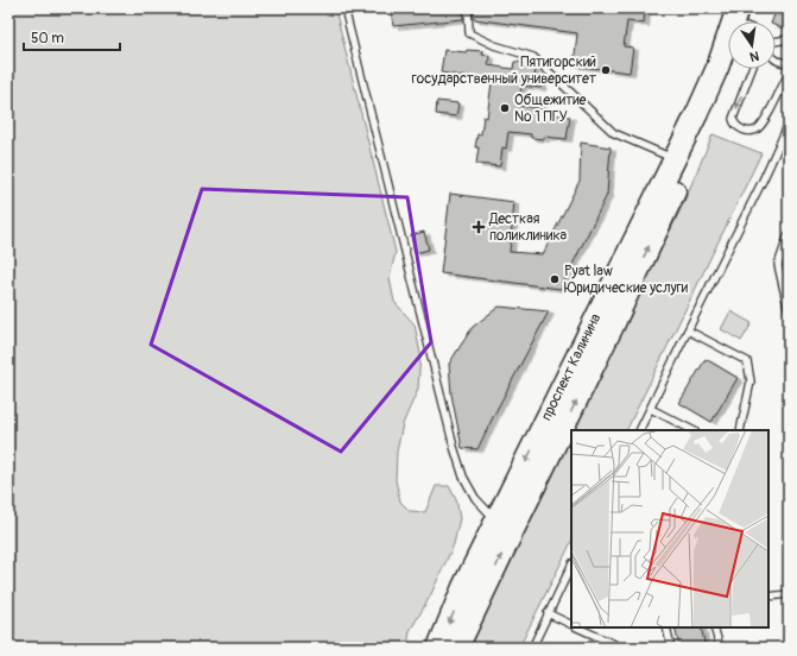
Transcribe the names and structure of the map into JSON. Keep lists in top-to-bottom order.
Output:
{
  "streets": {
    "main road": ["проспект Калинина"]
  },
  "places": {
    "other": ["Пятигорский государственный университет", "Общежитие № 1 ПГУ", "Pyat law Юридические услуги"],
    "health": ["Десткая поликлиника"]
  },
  "scale_bar": "50 m",
  "north": "bottom"
}
